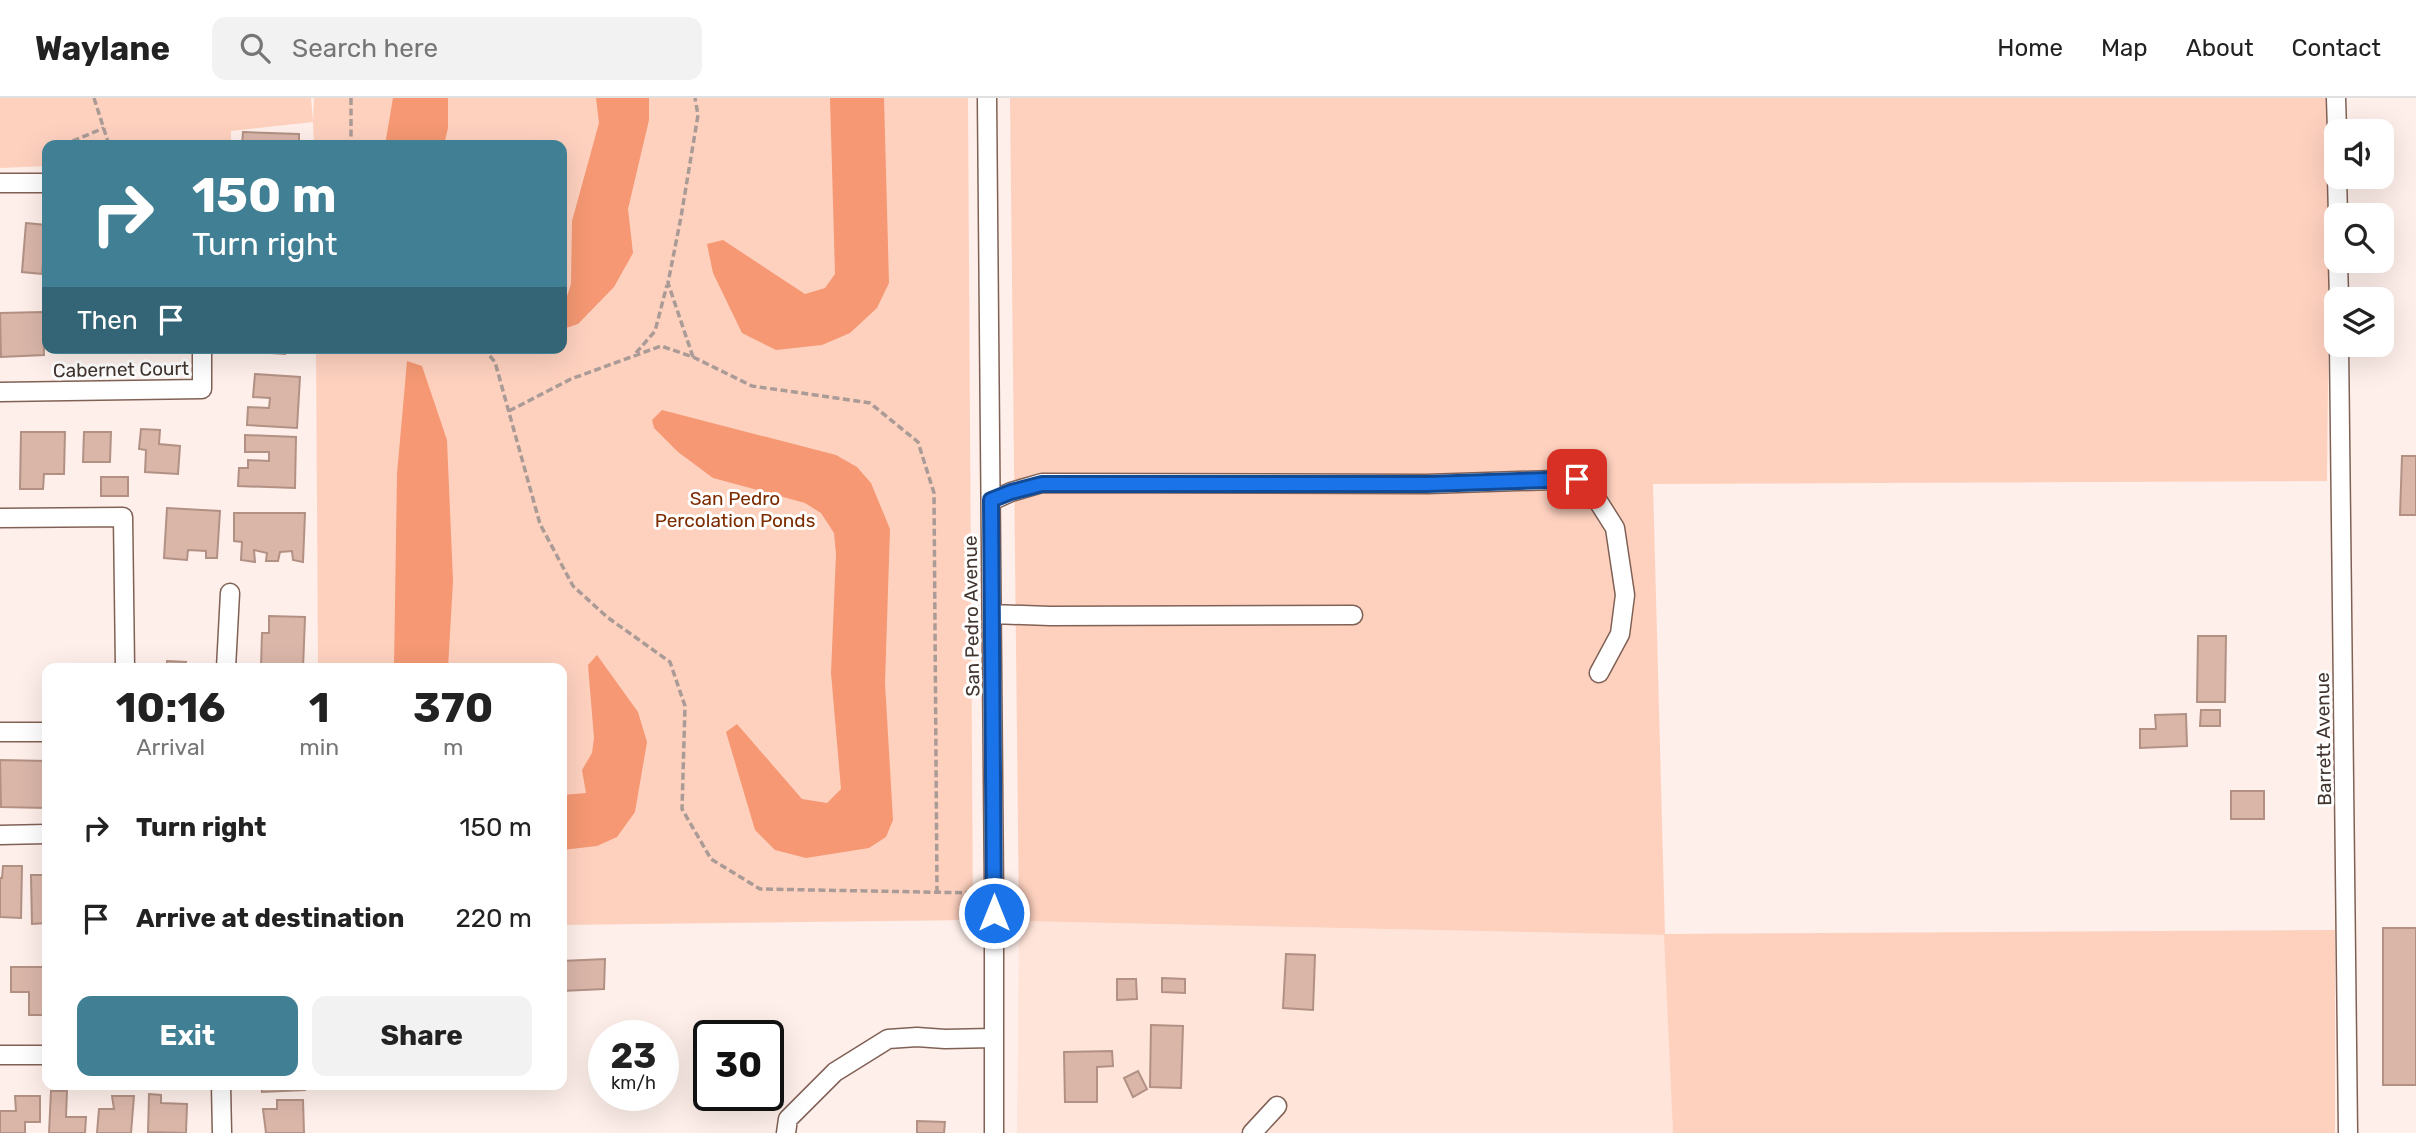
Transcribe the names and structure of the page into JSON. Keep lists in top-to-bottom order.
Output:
{
  "streets": {
    "street": ["Cabernet Court", "San Pedro Avenue", "Barrett Avenue"]
  },
  "parks": ["San Pedro Percolation Ponds"],
  "page": {
    "header": "Waylane",
    "search": "Search here",
    "nav": [
      "Home",
      "Map",
      "About",
      "Contact"
    ],
    "turn": ["150 m", "Turn right"],
    "then": "Then",
    "eta": [
      "10:16",
      "Arrival",
      "1",
      "min",
      "370",
      "m"
    ],
    "list": [
      {
        "name": "Turn right",
        "value": "150 m"
      },
      {
        "name": "Arrive at destination",
        "value": "220 m"
      }
    ],
    "buttons": ["Exit", "Share"],
    "speed": "23 km/h",
    "limit": "30"
  }
}
